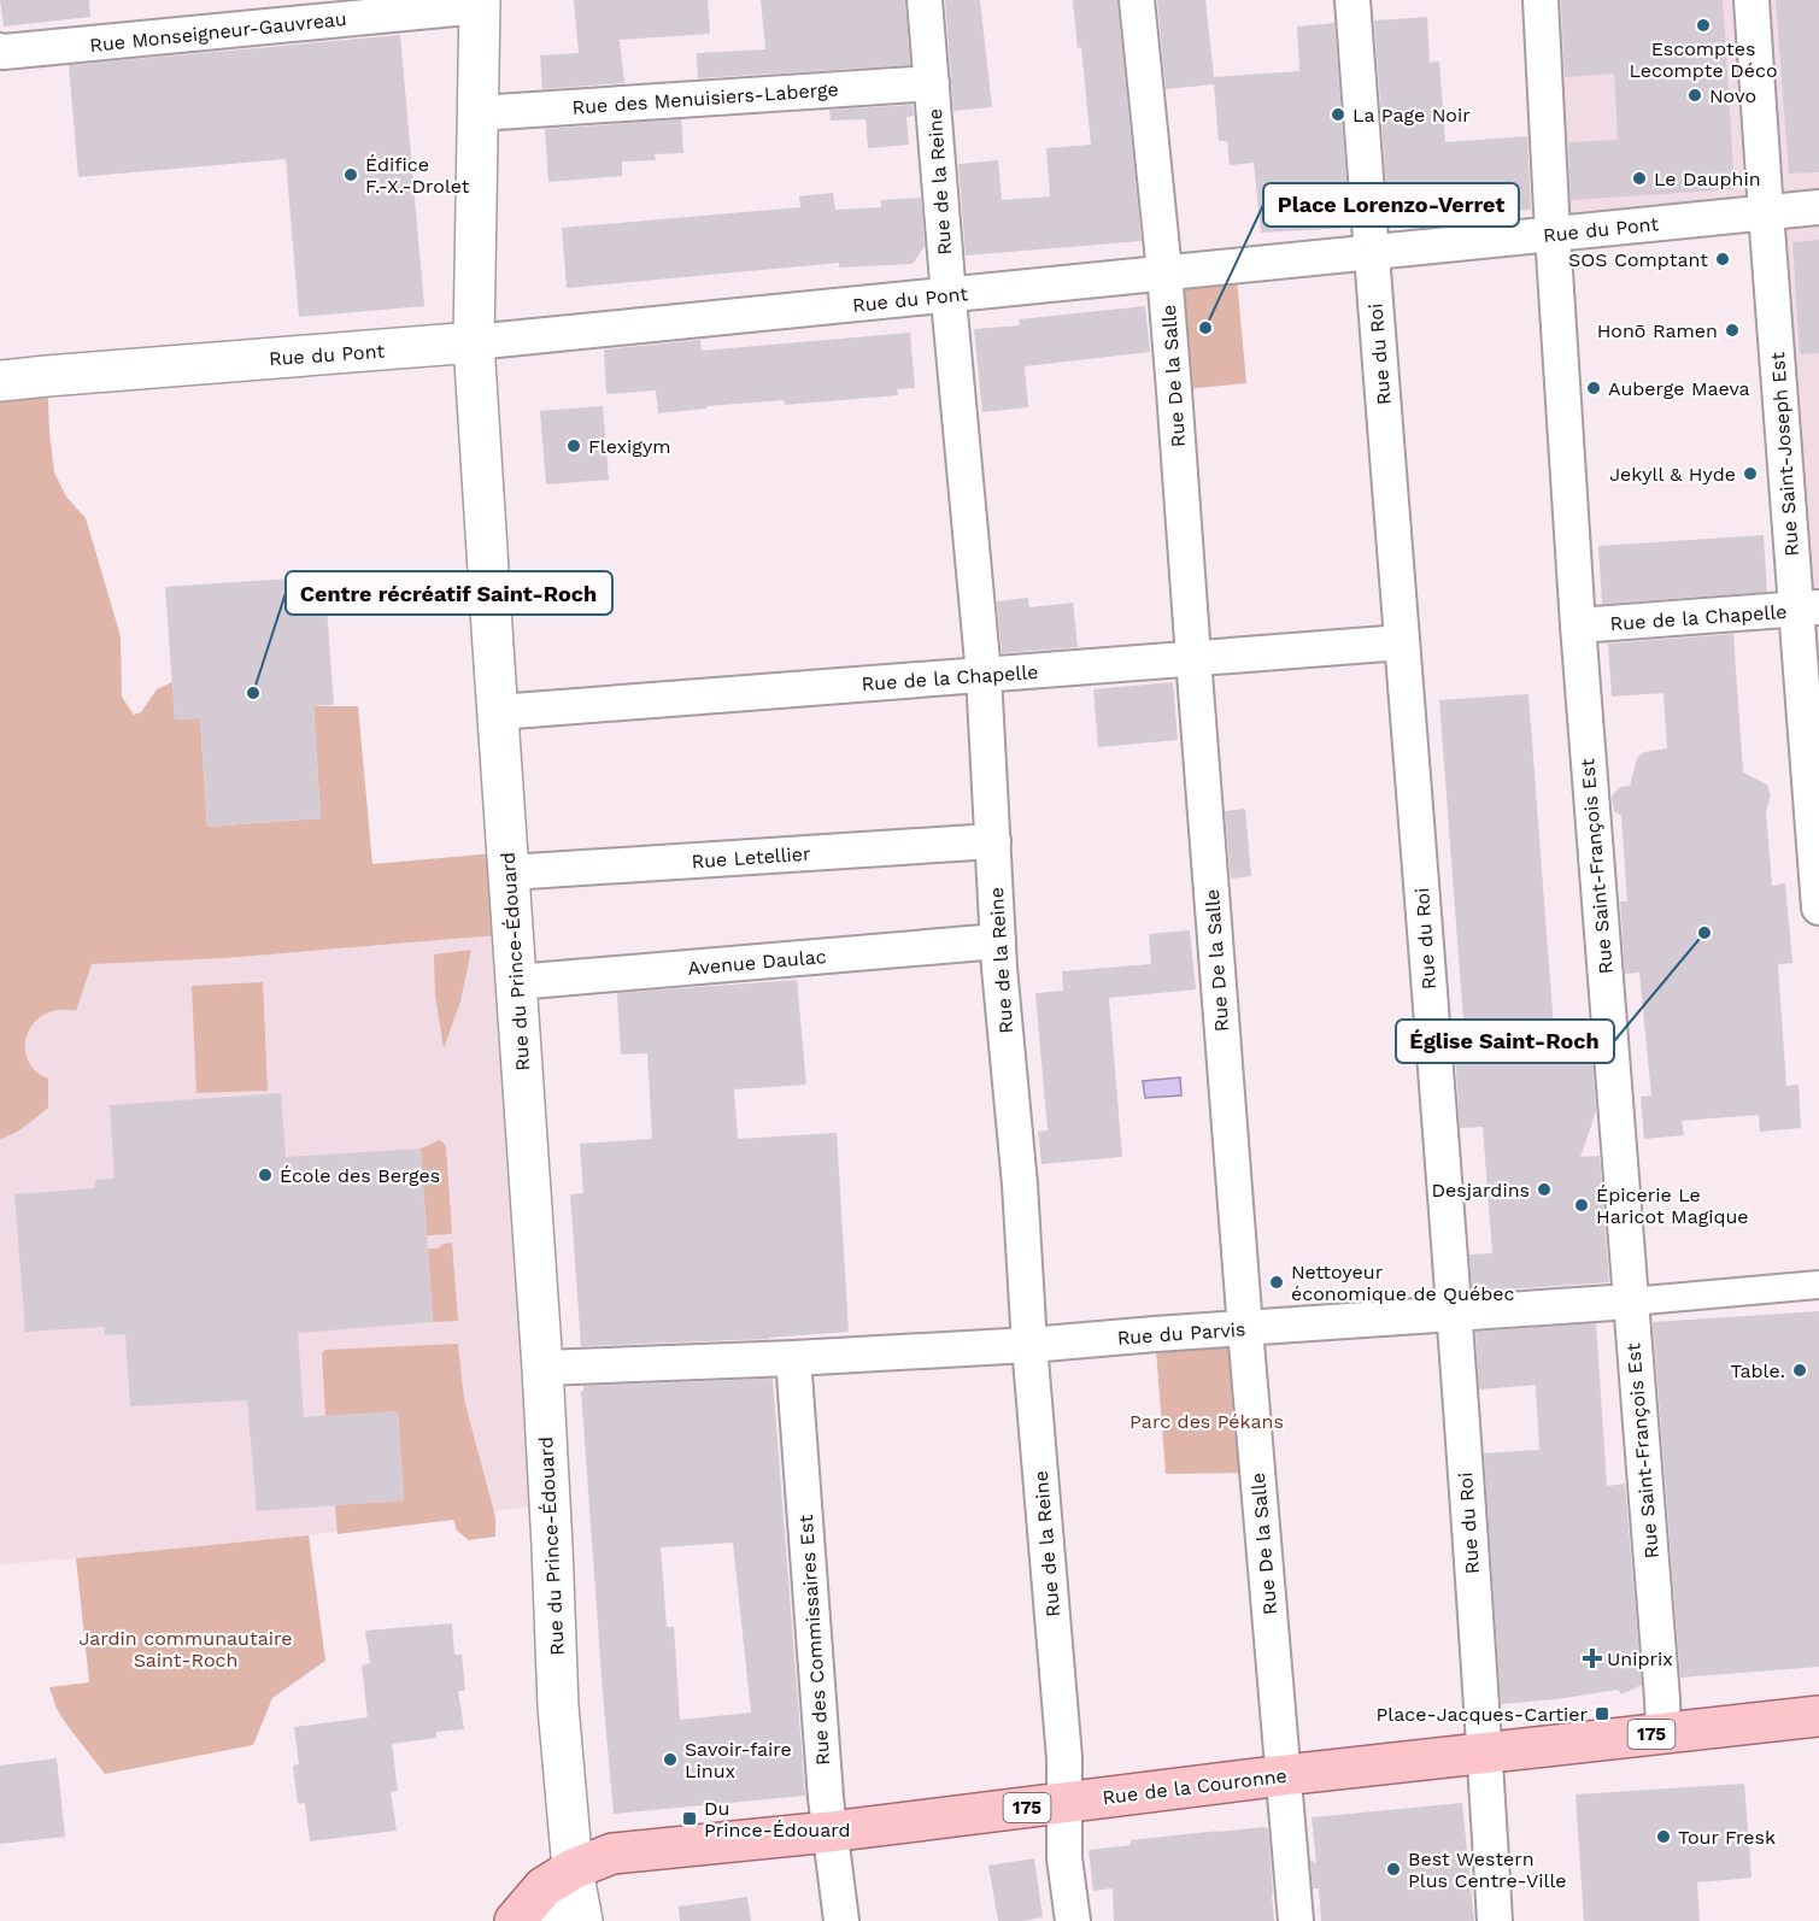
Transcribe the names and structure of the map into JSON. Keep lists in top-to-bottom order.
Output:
{
  "streets": {
    "main road": ["175", "Rue de la Couronne"],
    "street": [
      "Rue Monseigneur-Gauvreau",
      "Rue des Menuisiers-Laberge",
      "Rue de la Reine",
      "Rue du Pont",
      "Rue du Roi",
      "Rue De la Salle",
      "Rue Saint-Joseph Est",
      "Rue de la Chapelle",
      "Rue Letellier",
      "Rue Saint-François Est",
      "Rue du Prince-Édouard",
      "Avenue Daulac",
      "Rue du Parvis",
      "Rue des Commissaires Est"
    ]
  },
  "crossings": [
    ["Rue Monseigneur-Gauvreau", "Rue du Prince-Édouard"],
    ["Rue des Menuisiers-Laberge", "Rue de la Reine"],
    ["Rue des Menuisiers-Laberge", "Rue du Prince-Édouard"],
    ["Rue de la Reine", "Rue du Pont"],
    ["Rue de la Reine", "Rue de la Chapelle"],
    ["Rue de la Reine", "Rue Letellier"],
    ["Rue de la Reine", "Avenue Daulac"],
    ["Rue de la Reine", "Rue du Parvis"],
    ["Rue de la Reine", "Rue de la Couronne"],
    ["Rue du Pont", "Rue du Roi"],
    ["Rue du Pont", "Rue De la Salle"],
    ["Rue du Pont", "Rue Saint-Joseph Est"],
    ["Rue du Pont", "Rue Saint-François Est"],
    ["Rue du Pont", "Rue du Prince-Édouard"],
    ["Rue du Roi", "Rue de la Chapelle"],
    ["Rue du Roi", "Rue du Parvis"],
    ["Rue du Roi", "Rue de la Couronne"],
    ["Rue De la Salle", "Rue de la Chapelle"],
    ["Rue De la Salle", "Rue du Parvis"],
    ["Rue De la Salle", "Rue de la Couronne"],
    ["Rue Saint-Joseph Est", "Rue de la Chapelle"],
    ["Rue de la Chapelle", "Rue Saint-François Est"],
    ["Rue de la Chapelle", "Rue du Prince-Édouard"],
    ["Rue Letellier", "Rue du Prince-Édouard"],
    ["Rue Saint-François Est", "Rue du Parvis"],
    ["Rue Saint-François Est", "Rue de la Couronne"],
    ["Rue du Prince-Édouard", "Avenue Daulac"],
    ["Rue du Prince-Édouard", "Rue du Parvis"],
    ["Rue du Prince-Édouard", "175"],
    ["Rue du Prince-Édouard", "Rue de la Couronne"],
    ["Rue du Parvis", "Rue des Commissaires Est"],
    ["Rue des Commissaires Est", "Rue de la Couronne"],
    ["175", "Rue de la Couronne"]
  ],
  "parks": ["Parc des Pékans", "Jardin communautaire Saint-Roch"],
  "places": {
    "other": [
      "Escomptes Lecompte Déco",
      "Novo",
      "La Page Noir",
      "Édifice F.-X.-Drolet",
      "Le Dauphin",
      "SOS Comptant",
      "Place Lorenzo-Verret",
      "Honō Ramen",
      "Auberge Maeva",
      "Flexigym",
      "Jekyll & Hyde",
      "Centre récréatif Saint-Roch",
      "Église Saint-Roch",
      "École des Berges",
      "Desjardins",
      "Épicerie Le Haricot Magique",
      "Nettoyeur économique de Québec",
      "Table.",
      "Savoir-faire Linux",
      "Tour Fresk",
      "Best Western Plus Centre-Ville"
    ],
    "health": ["Uniprix"],
    "transit": ["Place-Jacques-Cartier", "Du Prince-Édouard"]
  }
}
